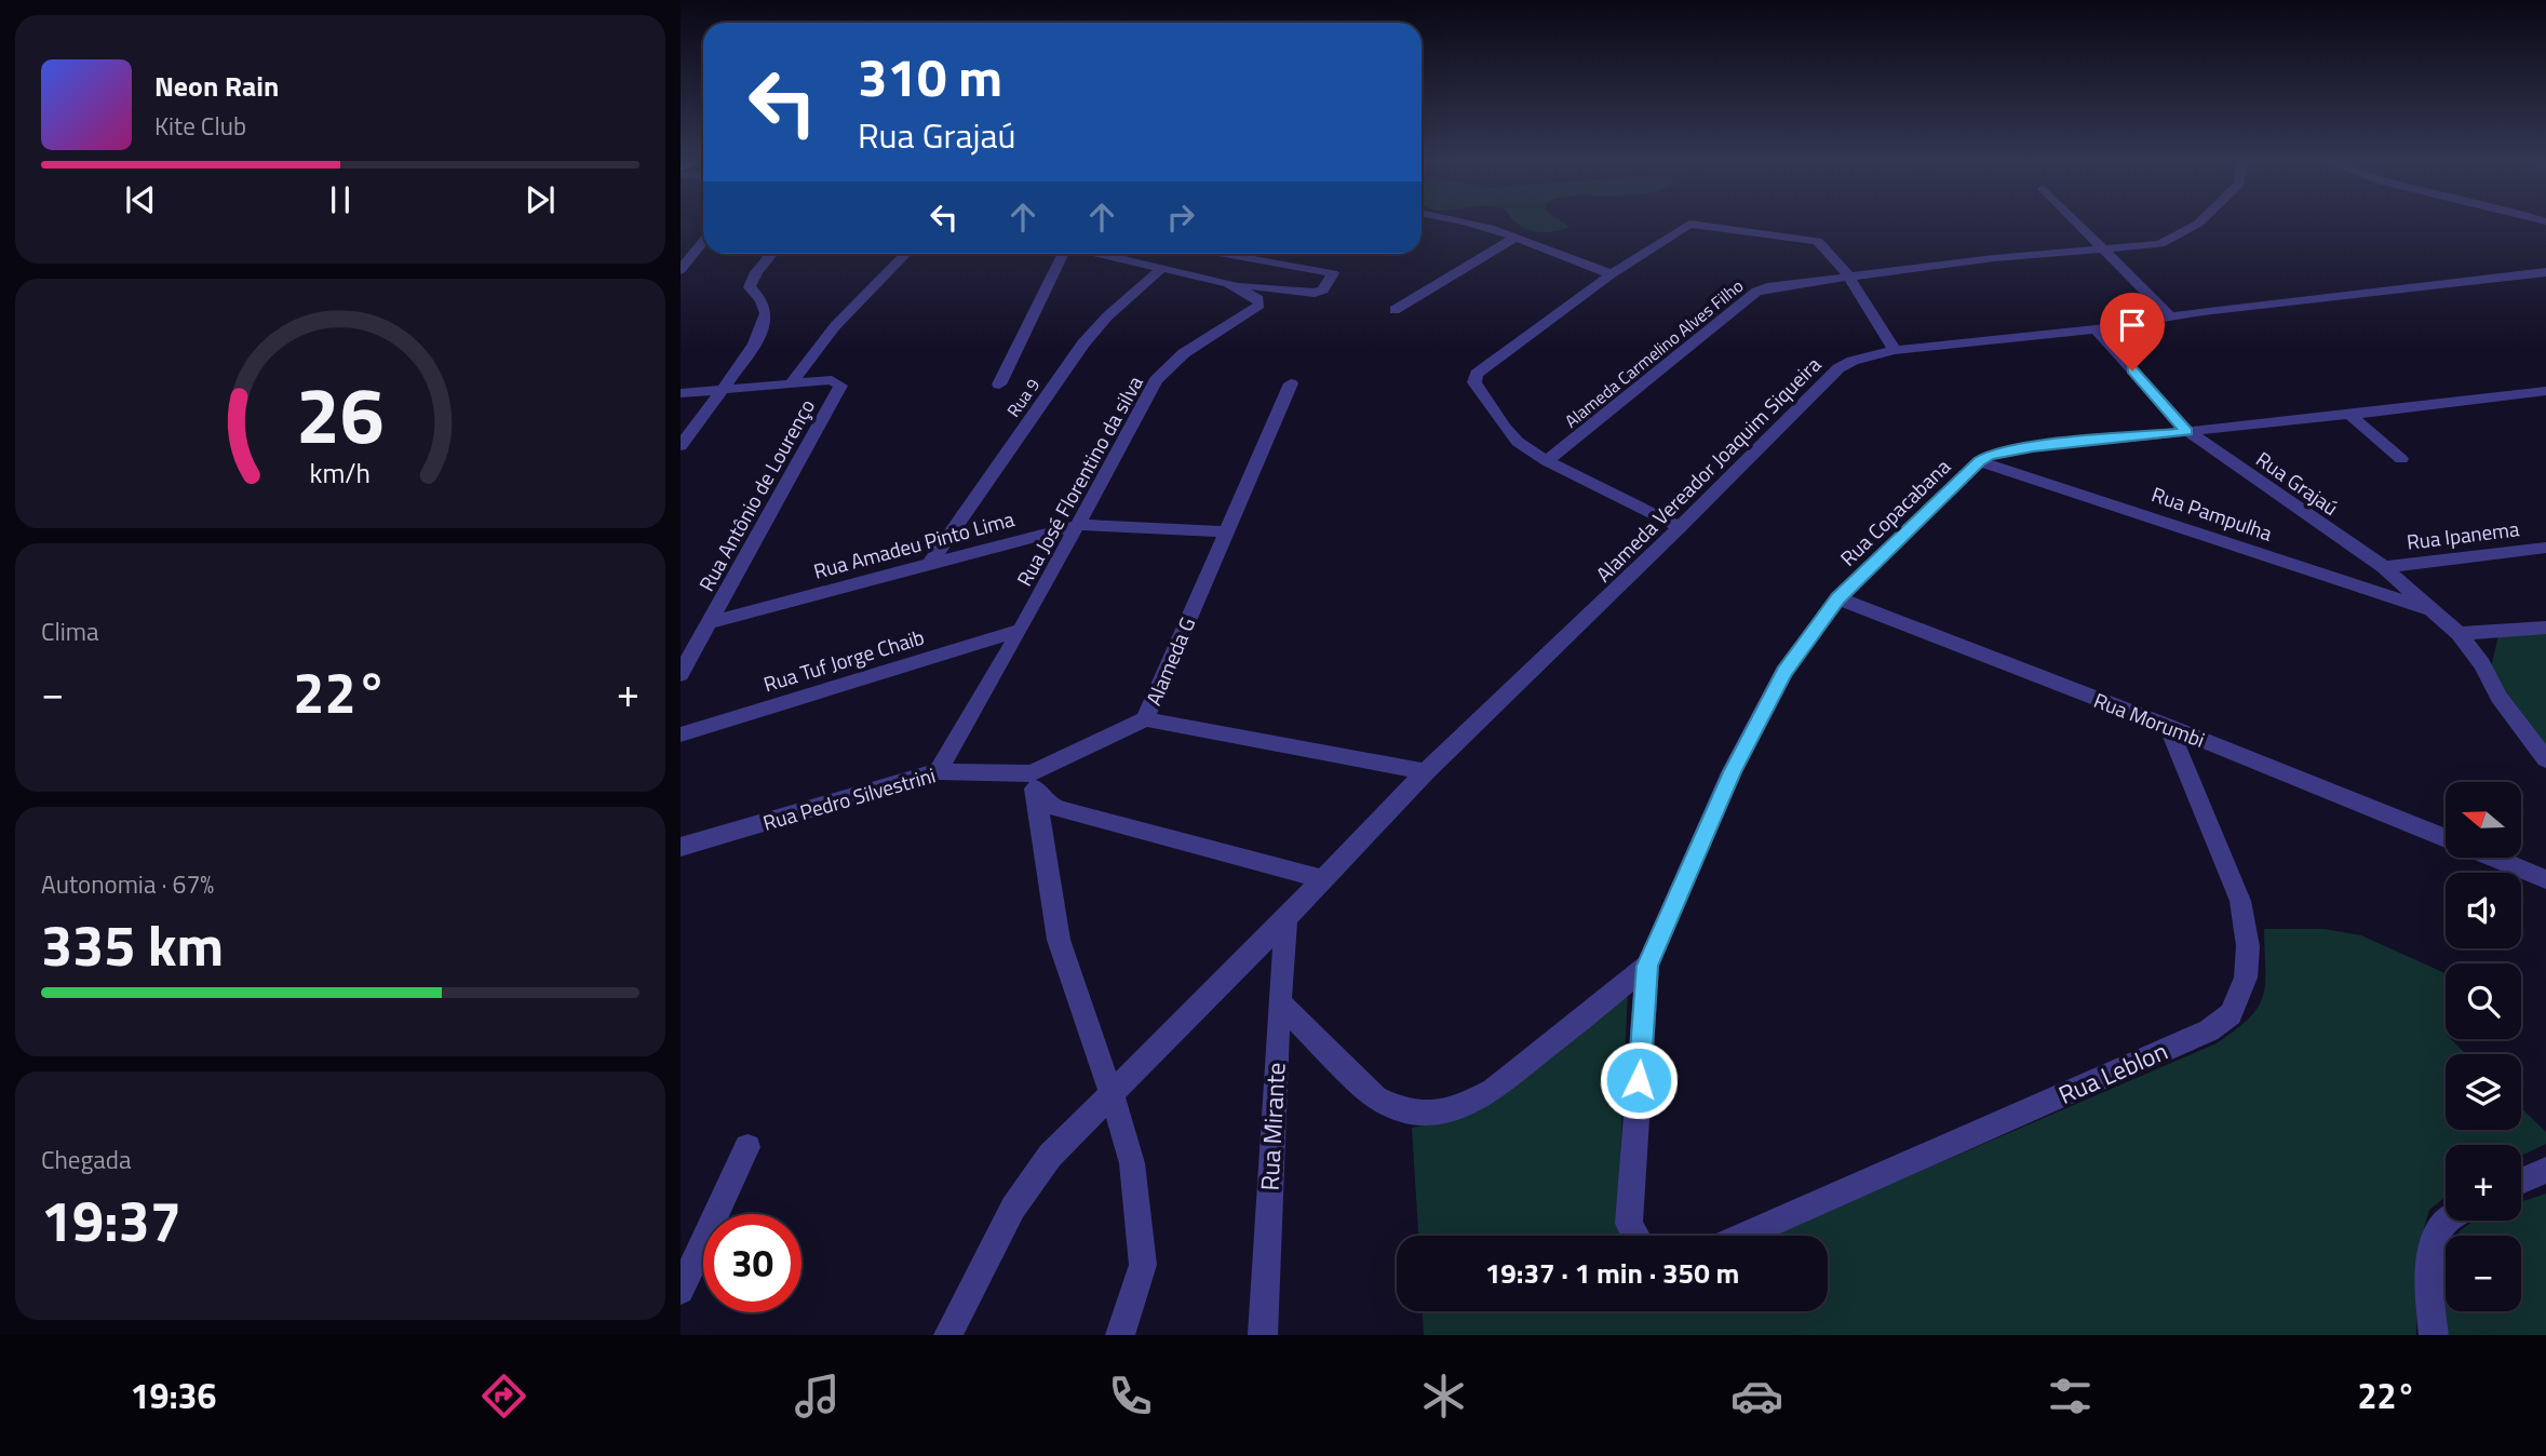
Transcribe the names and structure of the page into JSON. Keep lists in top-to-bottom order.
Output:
{
  "streets": {
    "street": [
      "Alameda Carmelino Alves Filho",
      "Rua 9",
      "Alameda Vereador Joaquim Siqueira",
      "Rua José Florentino da silva",
      "Rua Grajaú",
      "Rua Antônio de Lourenço",
      "Rua Copacabana",
      "Rua Pampulha",
      "Rua Ipanema",
      "Rua Amadeu Pinto Lima",
      "Rua Tuf Jorge Chaib",
      "Alameda G",
      "Rua Morumbi",
      "Rua Pedro Silvestrini",
      "Rua Leblon",
      "Rua Mirante"
    ]
  },
  "crossings": [
    ["Rua 9", "Rua José Florentino da silva"],
    ["Rua 9", "Rua Amadeu Pinto Lima"],
    ["Alameda Vereador Joaquim Siqueira", "Rua Grajaú"],
    ["Alameda Vereador Joaquim Siqueira", "Alameda G"],
    ["Alameda Vereador Joaquim Siqueira", "Rua Mirante"],
    ["Rua José Florentino da silva", "Rua Amadeu Pinto Lima"],
    ["Rua José Florentino da silva", "Rua Tuf Jorge Chaib"],
    ["Rua José Florentino da silva", "Rua Pedro Silvestrini"],
    ["Rua Grajaú", "Rua Copacabana"],
    ["Rua Grajaú", "Rua Pampulha"],
    ["Rua Grajaú", "Rua Ipanema"],
    ["Rua Antônio de Lourenço", "Rua Amadeu Pinto Lima"],
    ["Rua Copacabana", "Rua Pampulha"],
    ["Rua Copacabana", "Rua Morumbi"],
    ["Rua Amadeu Pinto Lima", "Alameda G"],
    ["Alameda G", "Rua Pedro Silvestrini"],
    ["Rua Morumbi", "Rua Leblon"]
  ],
  "north": "left",
  "page": {
    "turn": ["310 m", "Rua Grajaú"],
    "song": ["Neon Rain", "Kite Club"],
    "tile": [
      "Clima",
      ["Autonomia · 67%", "335 km"],
      ["Chegada", "19:37"]
    ],
    "heat": ["−", "22°", "+"],
    "map_buttons": ["+", "−"],
    "limit": "30",
    "trip": "19:37 · 1 min · 350 m",
    "tabs": ["19:36", "22°"],
    "gauge": ["26", "km/h"]
  }
}
